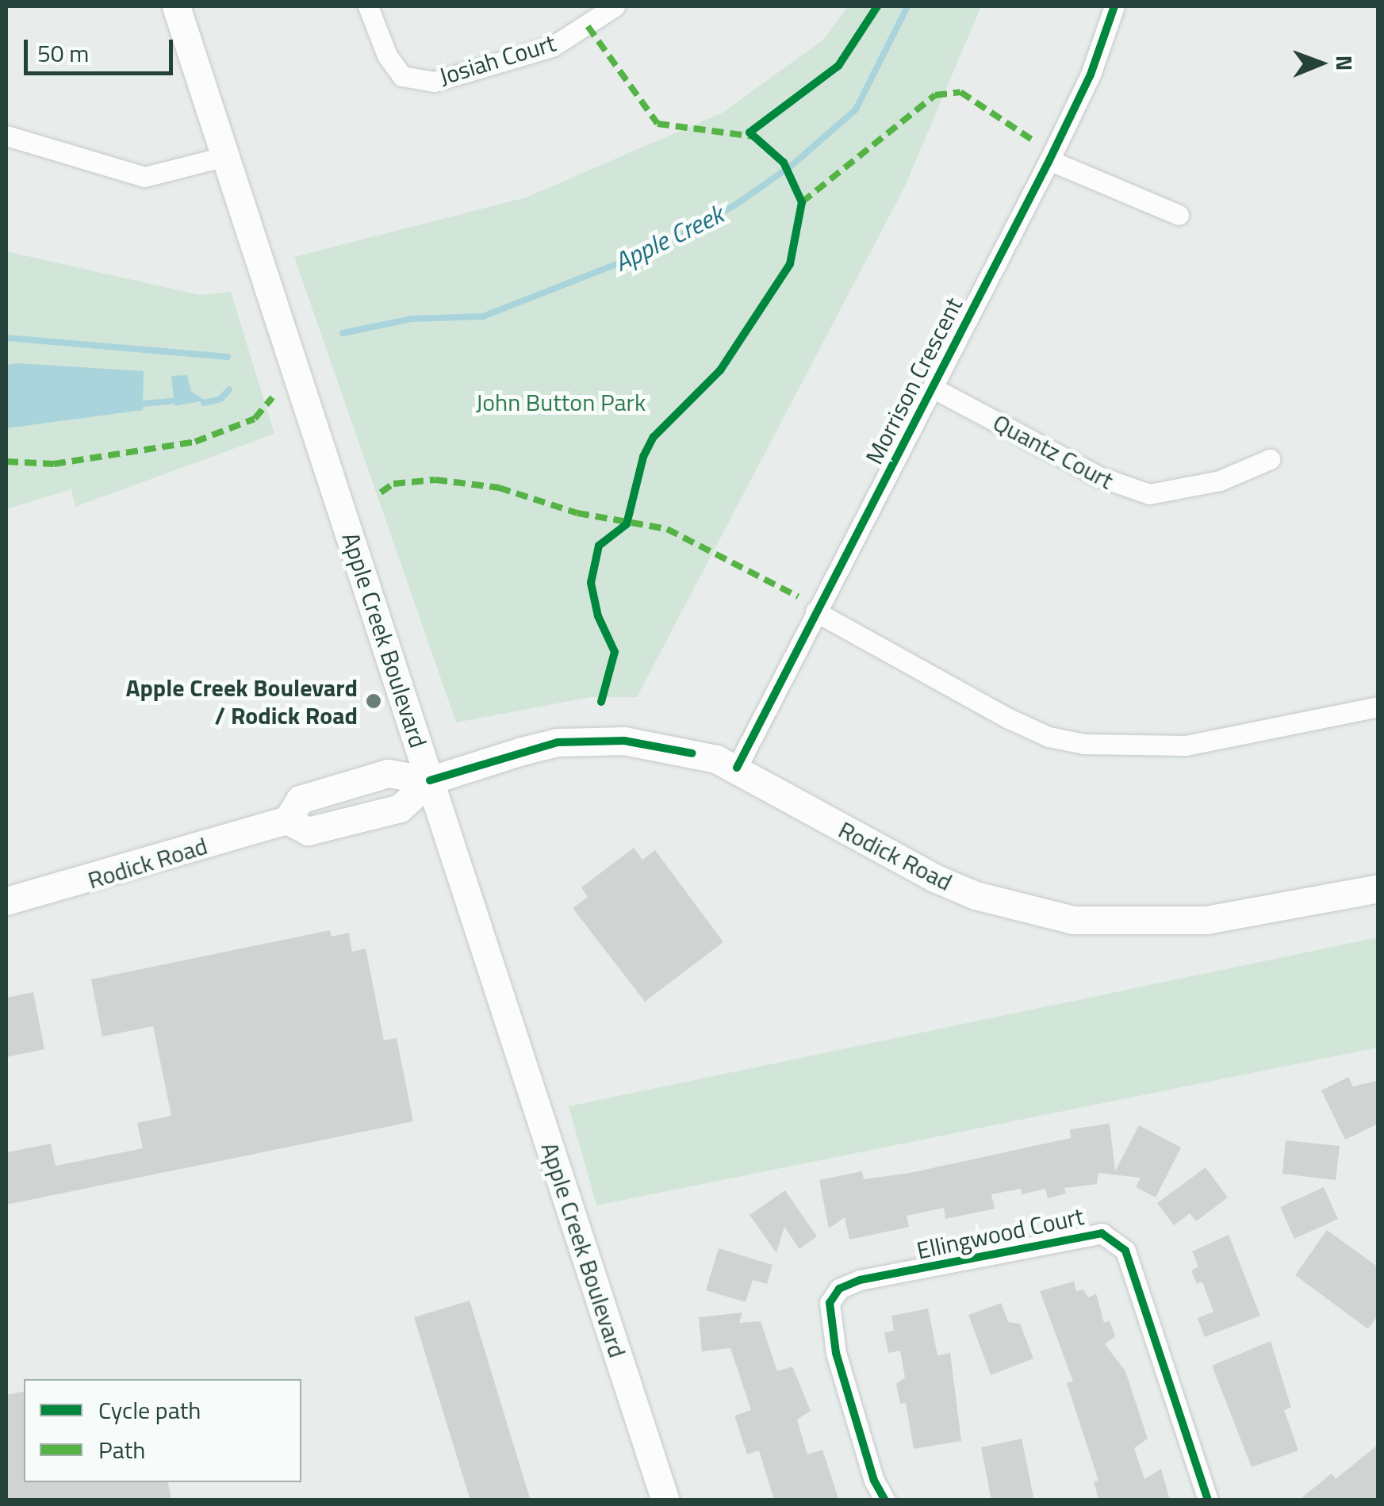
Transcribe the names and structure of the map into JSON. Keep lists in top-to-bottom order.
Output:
{
  "streets": {
    "main road": ["Apple Creek Boulevard", "Rodick Road"],
    "street": [
      "Josiah Court",
      "Morrison Crescent",
      "Quantz Court",
      "Ellingwood Court"
    ]
  },
  "crossings": [
    ["Morrison Crescent", "Quantz Court"],
    ["Morrison Crescent", "Rodick Road"],
    ["Apple Creek Boulevard", "Rodick Road"]
  ],
  "water": ["Apple Creek"],
  "parks": ["John Button Park"],
  "places": ["Apple Creek Boulevard / Rodick Road"],
  "legend": ["Cycle path", "Path"],
  "scale_bar": "50 m",
  "north": "right"
}
